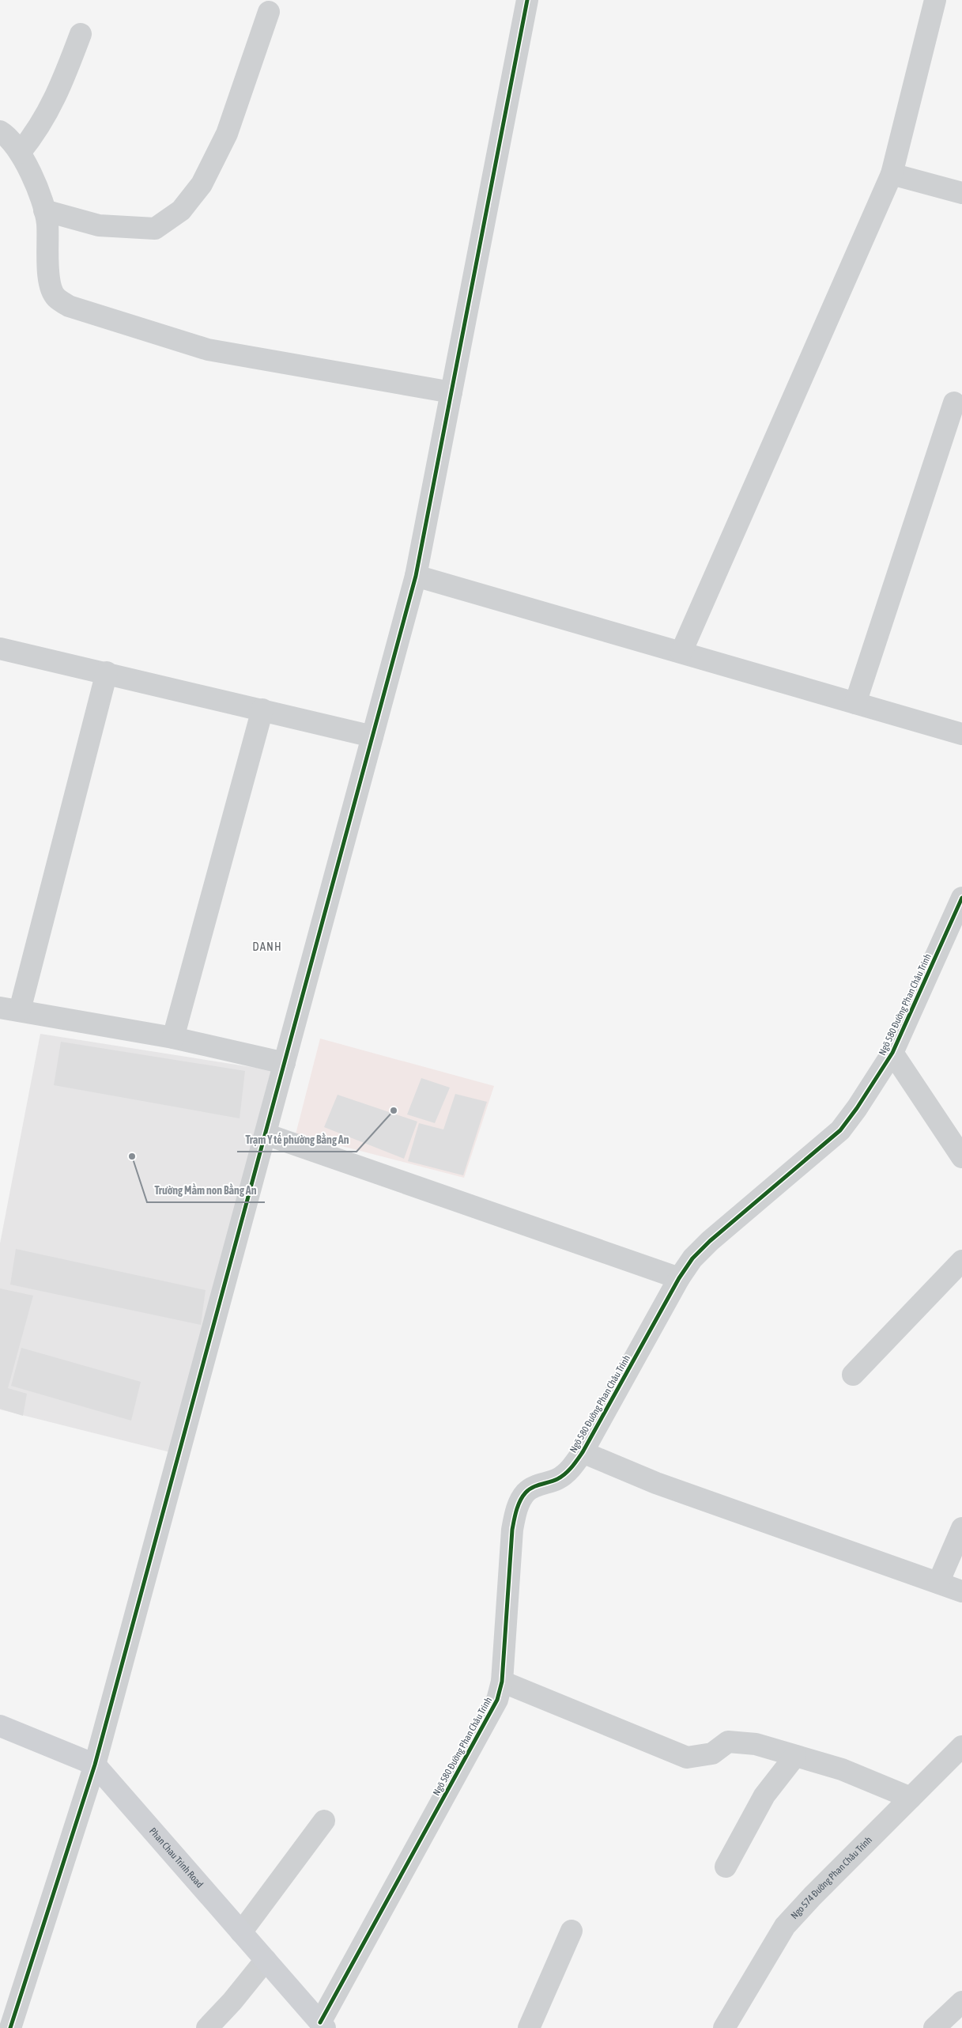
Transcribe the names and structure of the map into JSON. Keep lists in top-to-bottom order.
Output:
{
  "streets": {
    "main road": ["Phan Chau Trinh Road"],
    "street": ["Ngõ 580 Đường Phan Châu Trinh", "Ngo 574 Đường Phan Châu Trinh"]
  },
  "crossings": [
    ["Ngõ 580 Đường Phan Châu Trinh", "Phan Chau Trinh Road"]
  ],
  "districts": ["DANH"],
  "places": ["Trạm Y tế phường Bằng An", "Trường Mầm non Bằng An"]
}
